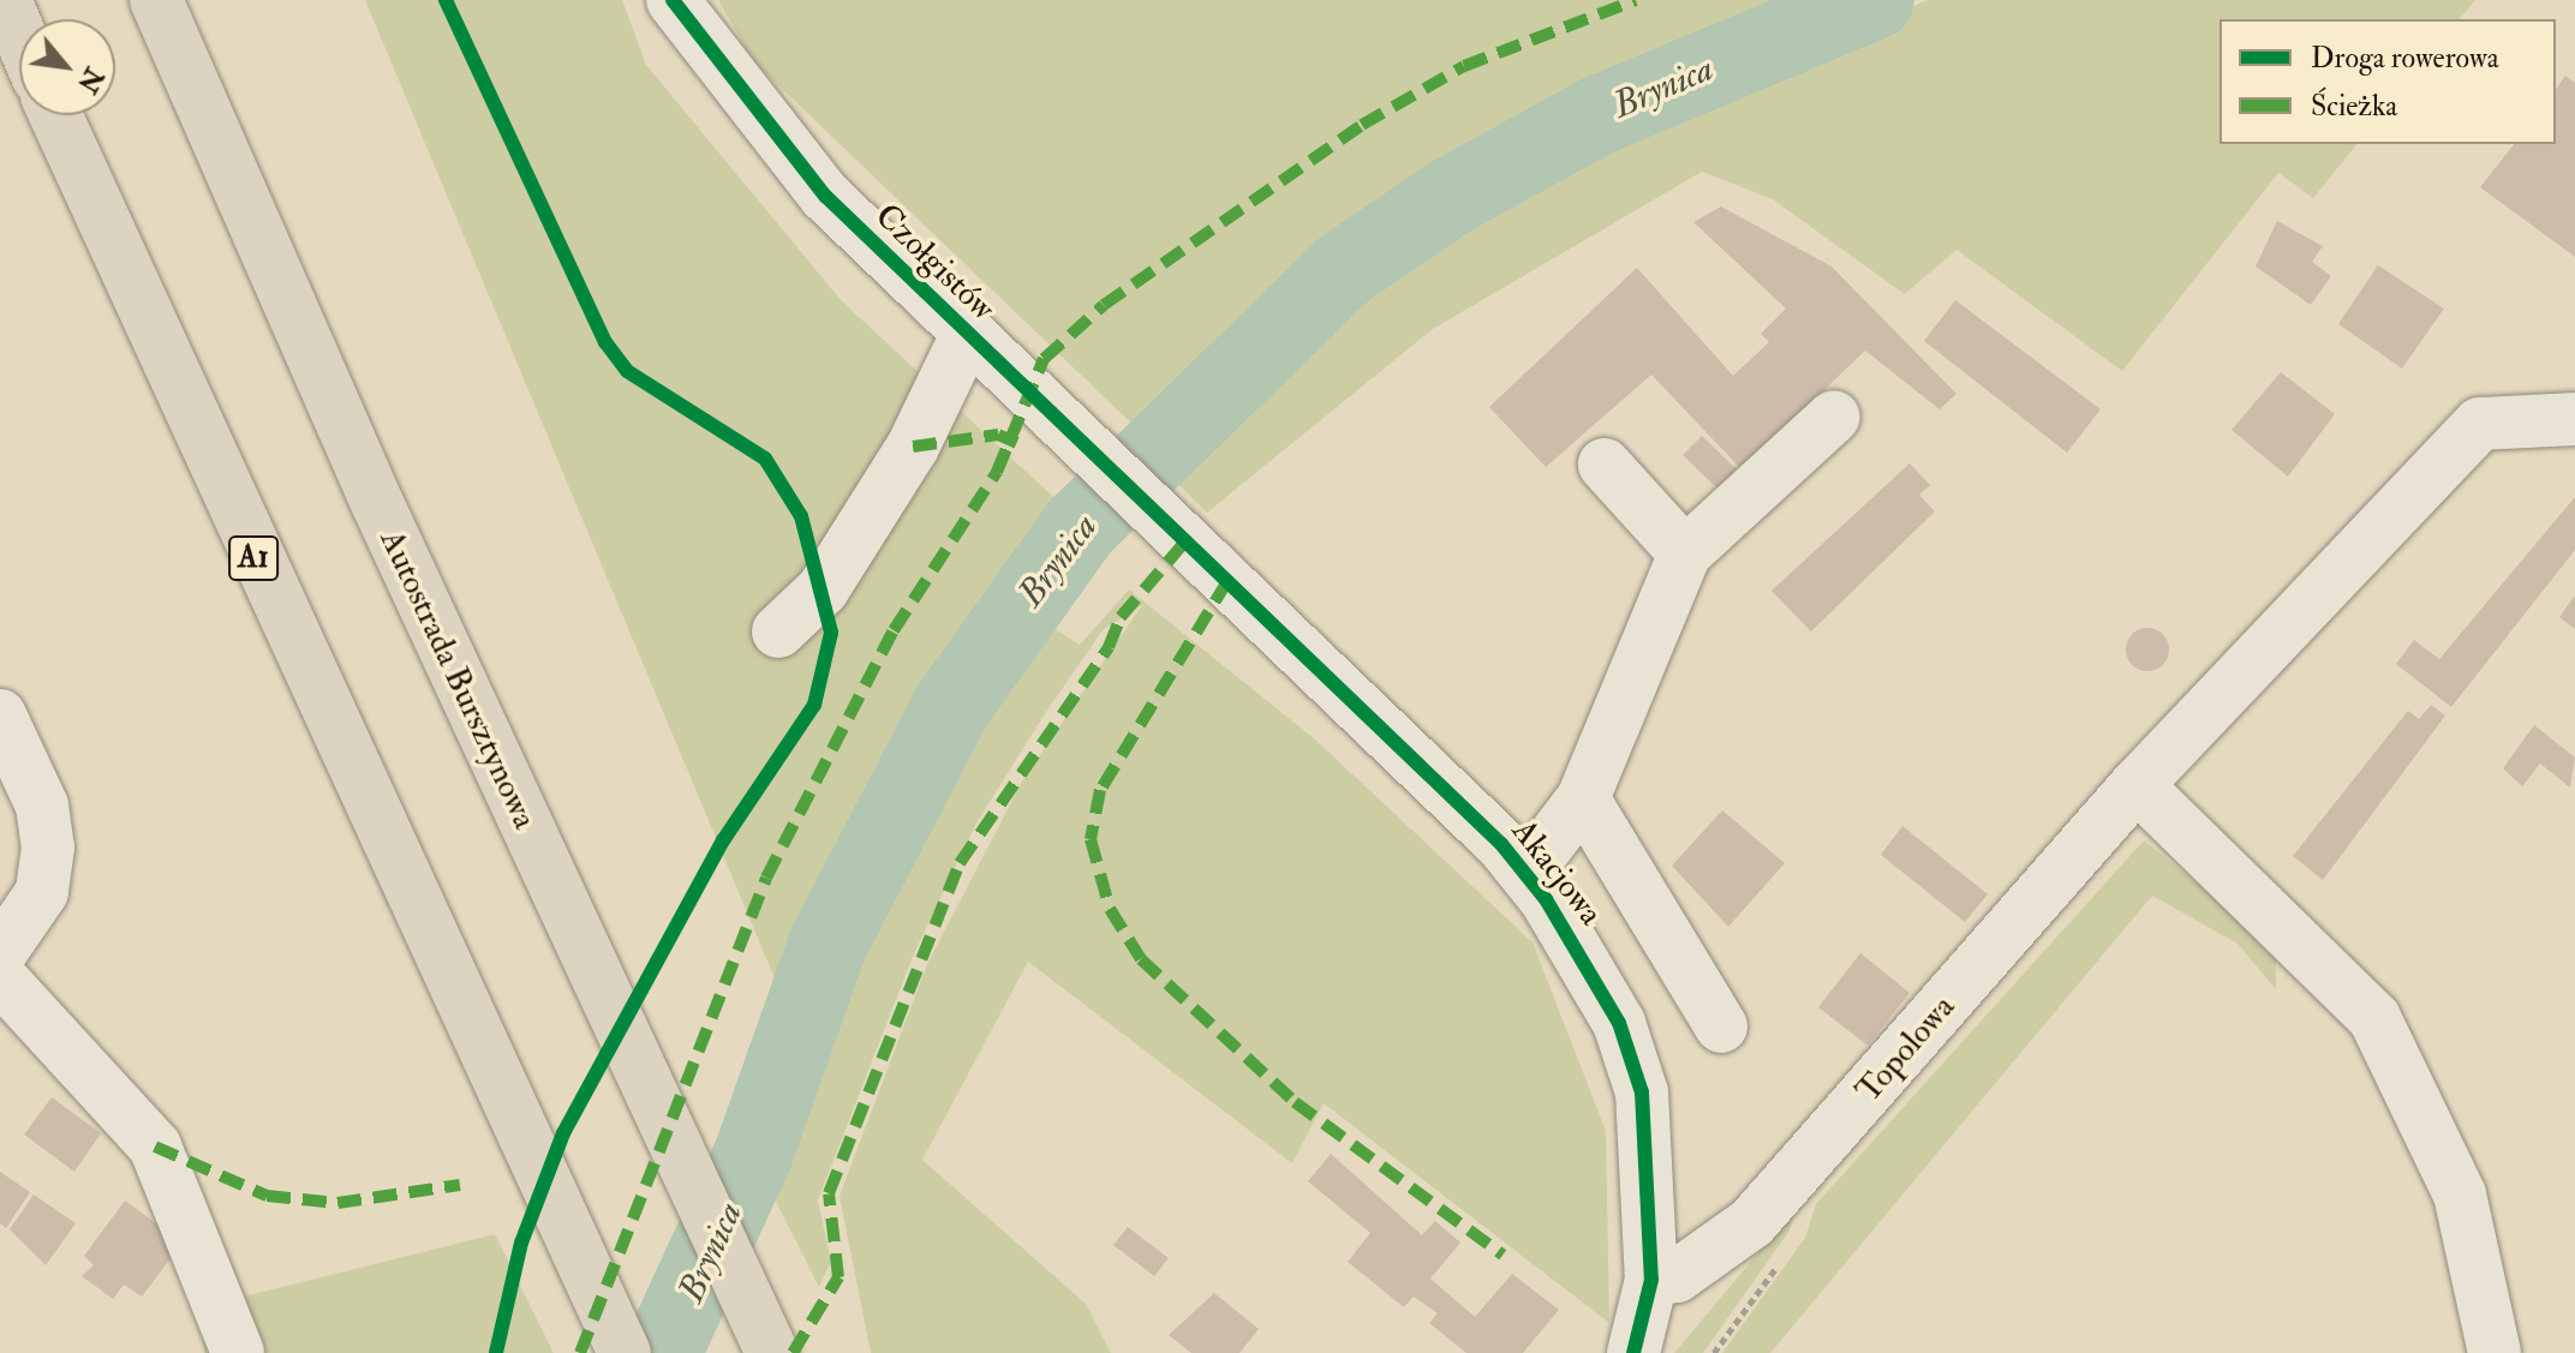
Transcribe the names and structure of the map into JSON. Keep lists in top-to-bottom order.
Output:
{
  "streets": {
    "highway": ["A1", "Autostrada Bursztynowa"],
    "street": ["Czołgistów", "Akacjowa", "Topolowa"]
  },
  "crossings": [
    ["Czołgistów", "Akacjowa"],
    ["Akacjowa", "Topolowa"]
  ],
  "water": ["Brynica"],
  "legend": ["Droga rowerowa", "Ścieżka"],
  "north": "bottom right"
}
